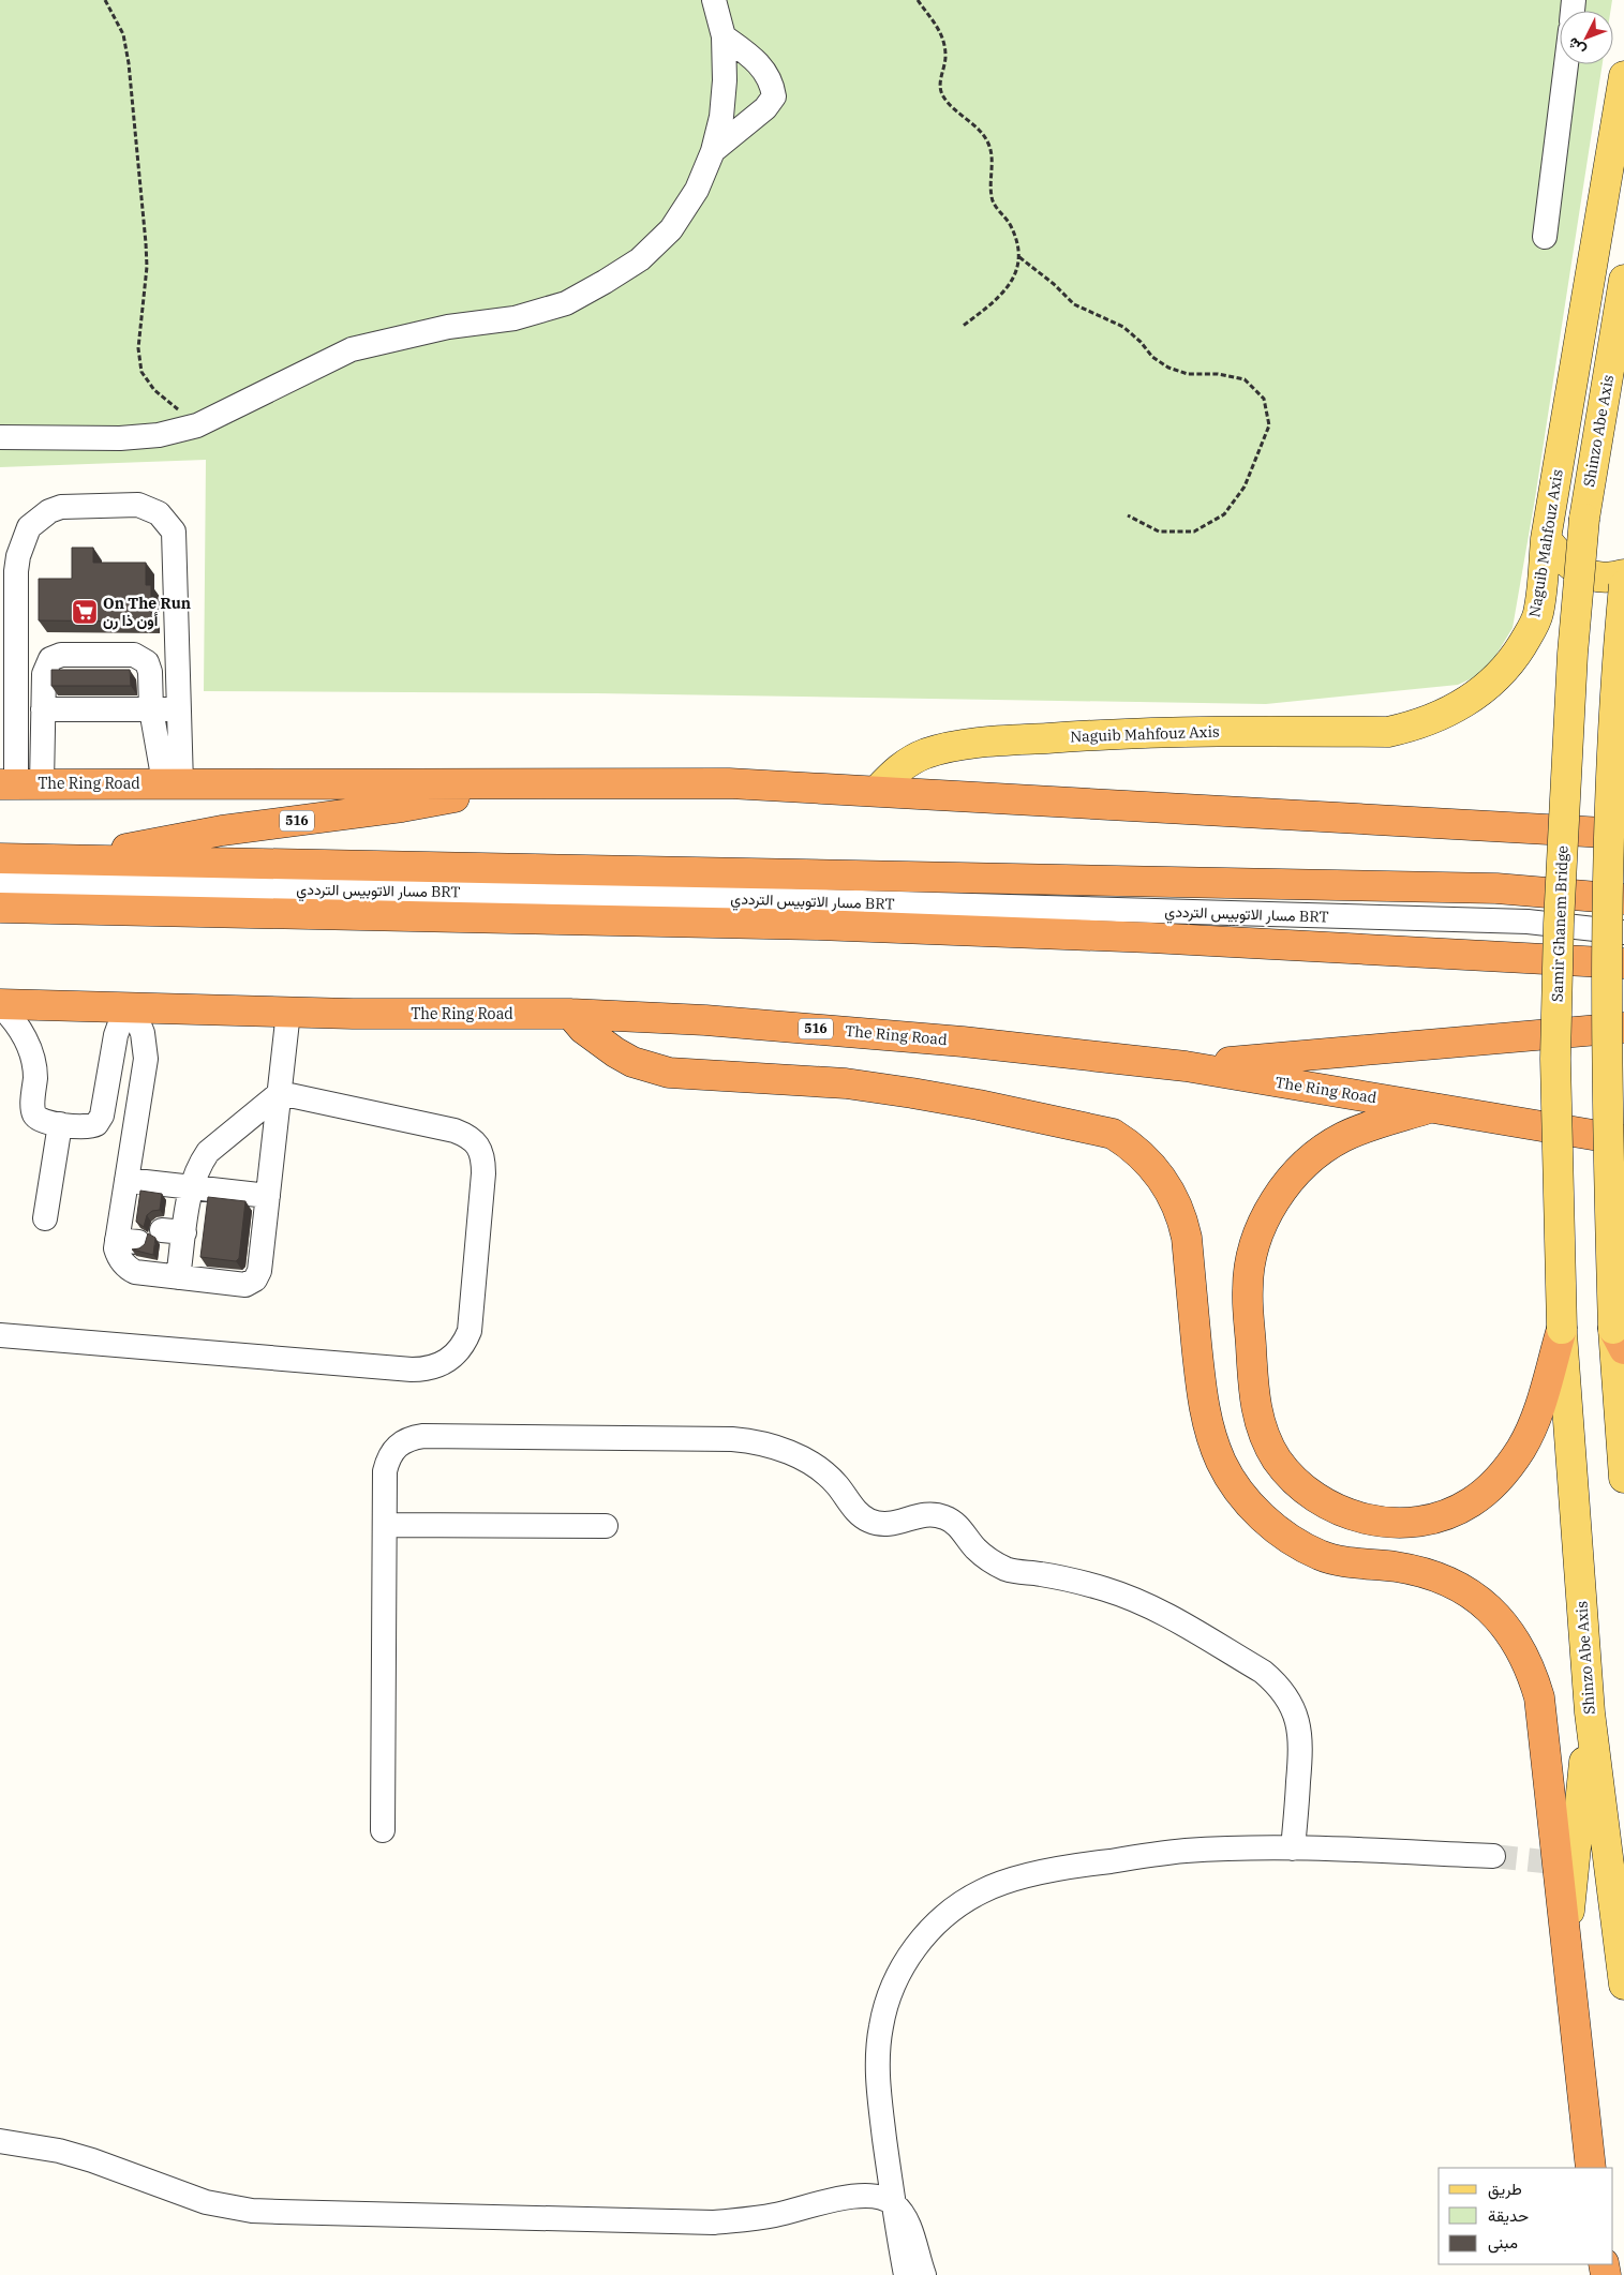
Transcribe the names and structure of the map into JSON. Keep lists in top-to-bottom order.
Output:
{
  "streets": {
    "highway": ["The Ring Road", "516"],
    "main road": ["Shinzo Abe Axis", "Naguib Mahfouz Axis", "Samir Ghanem Bridge"],
    "street": ["مسار الاتوبيس الترددي BRT"]
  },
  "crossings": [
    ["Shinzo Abe Axis", "Samir Ghanem Bridge"],
    ["Naguib Mahfouz Axis", "The Ring Road"],
    ["The Ring Road", "516"]
  ],
  "places": {
    "supermarket": ["On The Run أون ذا رن"]
  },
  "legend": ["طريق", "حديقة", "مبنى"],
  "north": "bottom left"
}
